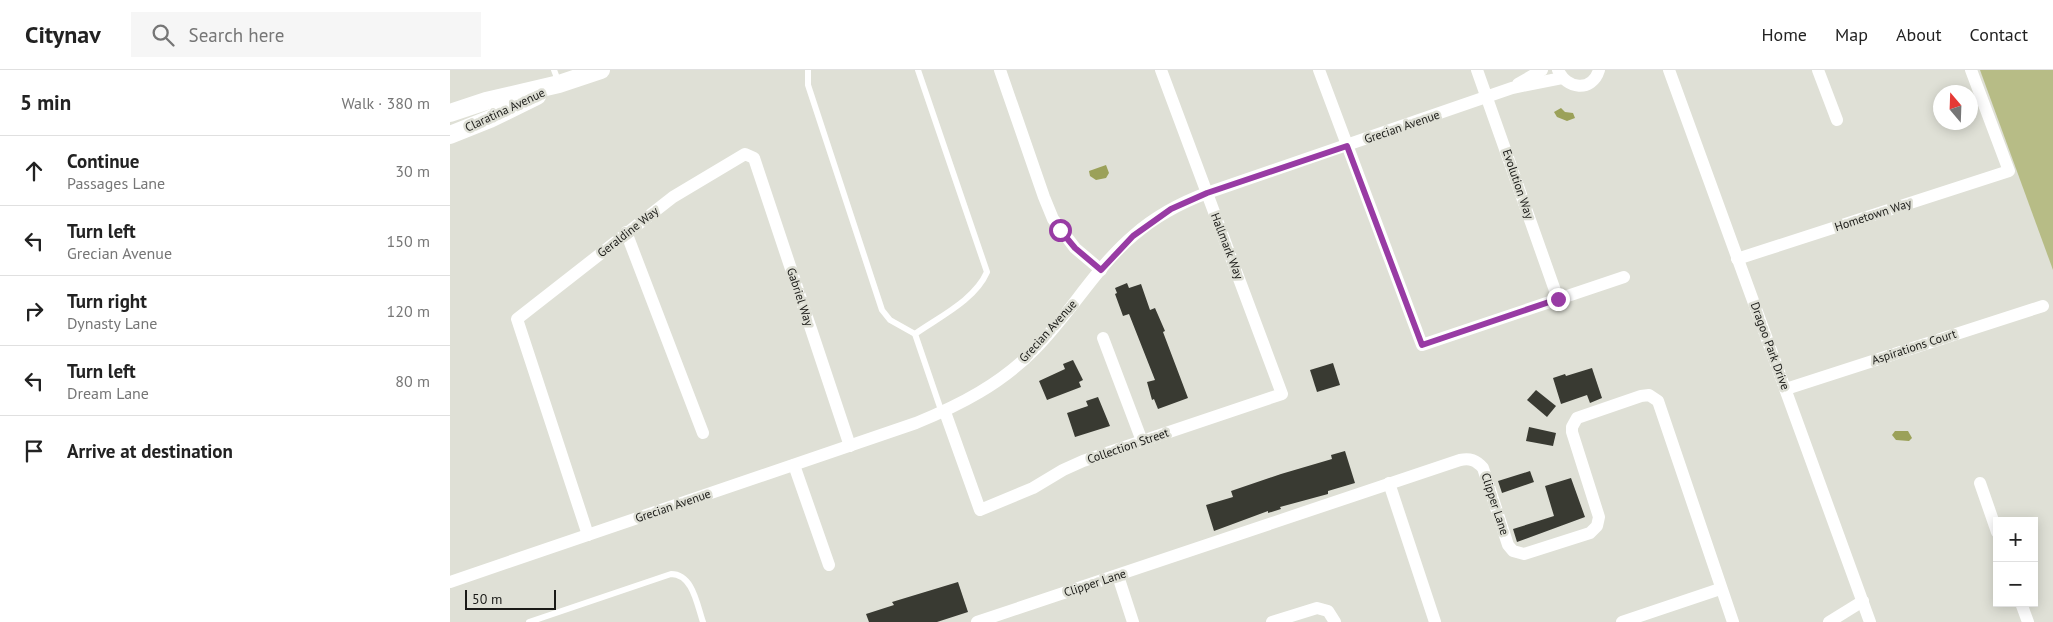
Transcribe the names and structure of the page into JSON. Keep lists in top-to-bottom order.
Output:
{
  "streets": {
    "main road": ["Claratina Avenue"],
    "street": [
      "Grecian Avenue",
      "Evolution Way",
      "Hometown Way",
      "Geraldine Way",
      "Hallmark Way",
      "Gabriel Way",
      "Dragoo Park Drive",
      "Aspirations Court",
      "Collection Street",
      "Clipper Lane"
    ]
  },
  "crossings": [
    ["Grecian Avenue", "Evolution Way"],
    ["Grecian Avenue", "Geraldine Way"],
    ["Grecian Avenue", "Hallmark Way"],
    ["Grecian Avenue", "Gabriel Way"],
    ["Grecian Avenue", "Collection Street"],
    ["Hometown Way", "Dragoo Park Drive"],
    ["Geraldine Way", "Gabriel Way"],
    ["Hallmark Way", "Collection Street"],
    ["Dragoo Park Drive", "Aspirations Court"]
  ],
  "scale_bar": "50 m",
  "north": "top",
  "page": {
    "header": "Citynav",
    "search": "Search here",
    "nav": [
      "Home",
      "Map",
      "About",
      "Contact"
    ],
    "heading": ["5 min", "Walk · 380 m"],
    "list": [
      ["Continue", "Passages Lane", "30 m"],
      ["Turn left", "Grecian Avenue", "150 m"],
      ["Turn right", "Dynasty Lane", "120 m"],
      ["Turn left", "Dream Lane", "80 m"],
      "Arrive at destination"
    ],
    "map_buttons": ["+", "−"],
    "scale": "50 m"
  }
}
